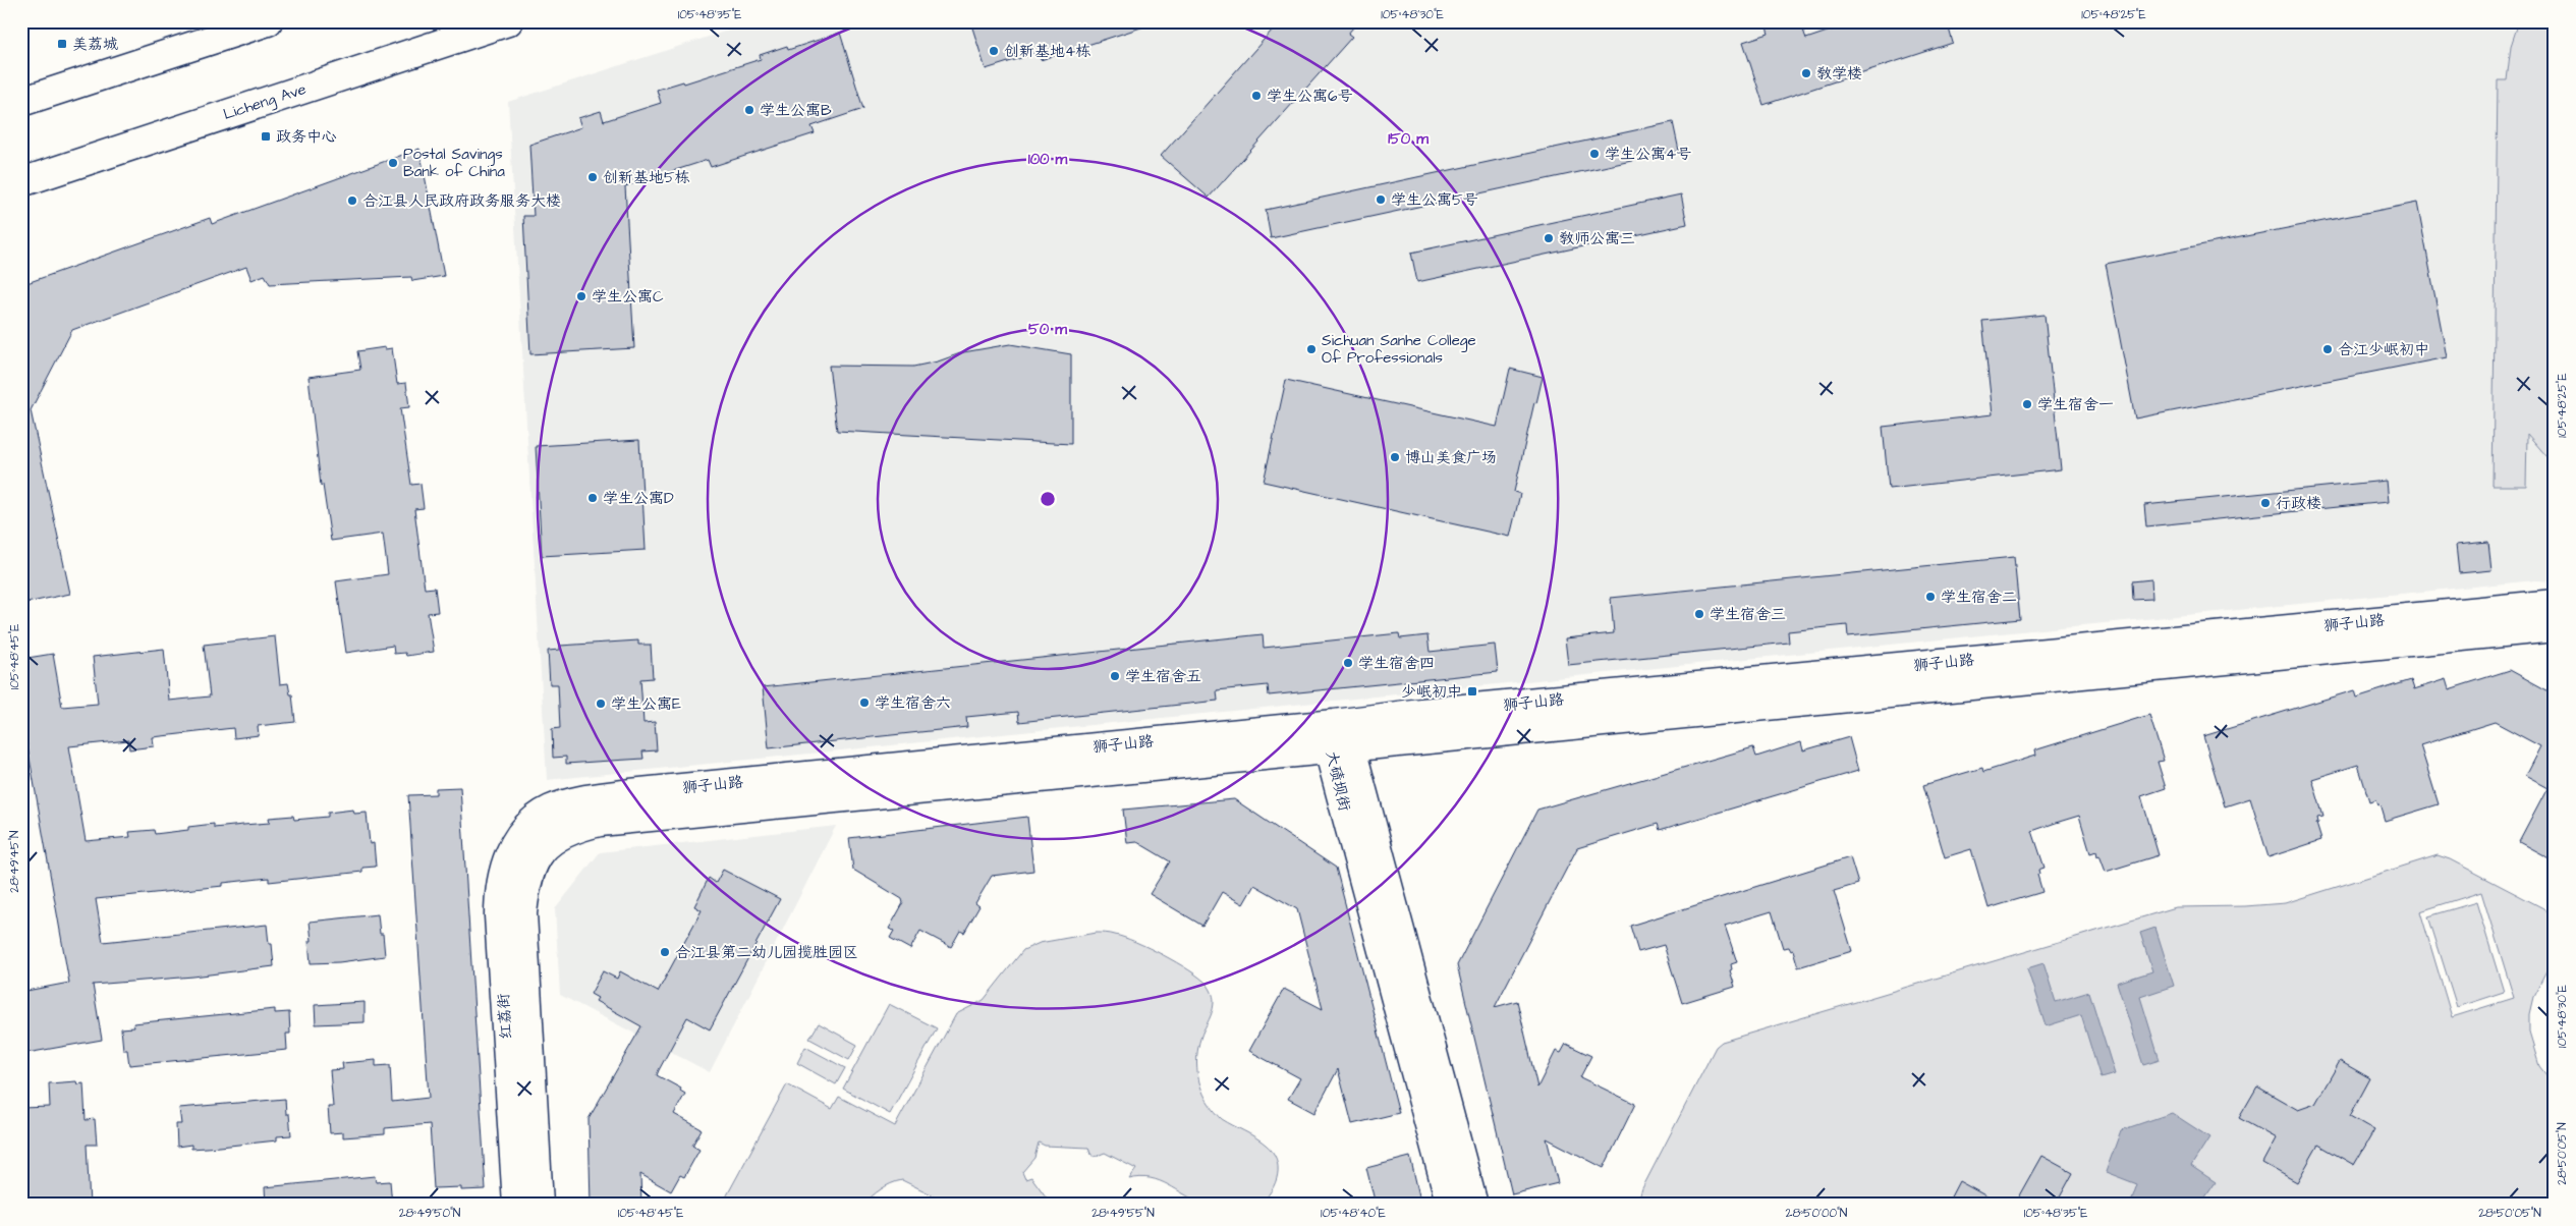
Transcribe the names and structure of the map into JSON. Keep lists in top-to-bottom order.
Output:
{
  "streets": {
    "street": [
      "Licheng Ave",
      "狮子山路",
      "大碛坝街",
      "红荔街"
    ]
  },
  "crossings": [
    ["狮子山路", "大碛坝街"],
    ["狮子山路", "红荔街"]
  ],
  "places": {
    "transit": ["美荔城", "政务中心", "少岷初中"],
    "other": [
      "创新基地4栋",
      "教学楼",
      "学生公寓6号",
      "学生公寓B",
      "学生公寓4号",
      "Postal Savings Bank of China",
      "创新基地5栋",
      "学生公寓5号",
      "合江县人民政府政务服务大楼",
      "教师公寓三",
      "学生公寓C",
      "Sichuan Sanhe College Of Professionals",
      "合江少岷初中",
      "学生宿舍一",
      "博山美食广场",
      "学生公寓D",
      "行政楼",
      "学生宿舍二",
      "学生宿舍三",
      "学生宿舍四",
      "学生宿舍五",
      "学生宿舍六",
      "学生公寓E",
      "合江县第二幼儿园揽胜园区"
    ]
  },
  "coordinates": [
    "105°48'35\"E",
    "105°48'30\"E",
    "105°48'25\"E",
    "105°48'45\"E",
    "28°49'45\"N",
    "28°50'05\"N",
    "28°49'50\"N",
    "28°49'55\"N",
    "105°48'40\"E",
    "28°50'00\"N"
  ],
  "rings": ["150 m", "100 m", "50 m"]
}
